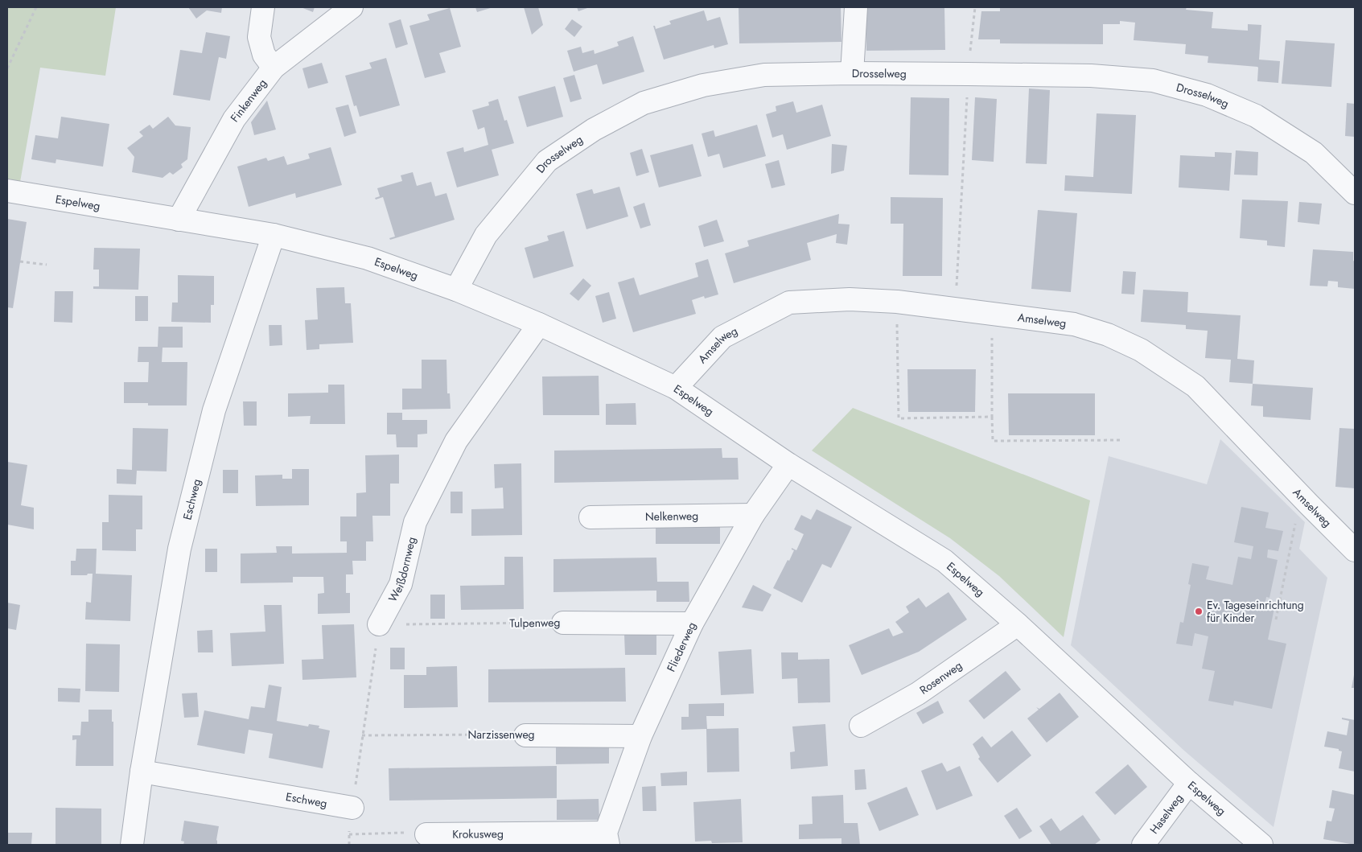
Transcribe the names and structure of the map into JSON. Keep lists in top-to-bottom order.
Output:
{
  "streets": {
    "street": [
      "Drosselweg",
      "Finkenweg",
      "Espelweg",
      "Amselweg",
      "Eschweg",
      "Nelkenweg",
      "Weißdornweg",
      "Tulpenweg",
      "Fliederweg",
      "Rosenweg",
      "Narzissenweg",
      "Haselweg",
      "Krokusweg"
    ]
  },
  "crossings": [
    ["Drosselweg", "Espelweg"],
    ["Finkenweg", "Espelweg"],
    ["Espelweg", "Amselweg"],
    ["Espelweg", "Eschweg"],
    ["Espelweg", "Weißdornweg"],
    ["Espelweg", "Fliederweg"],
    ["Espelweg", "Rosenweg"],
    ["Espelweg", "Haselweg"],
    ["Nelkenweg", "Fliederweg"],
    ["Weißdornweg", "Tulpenweg"],
    ["Tulpenweg", "Fliederweg"],
    ["Fliederweg", "Narzissenweg"],
    ["Fliederweg", "Krokusweg"]
  ],
  "places": ["Ev. Tageseinrichtung für Kinder"]
}
